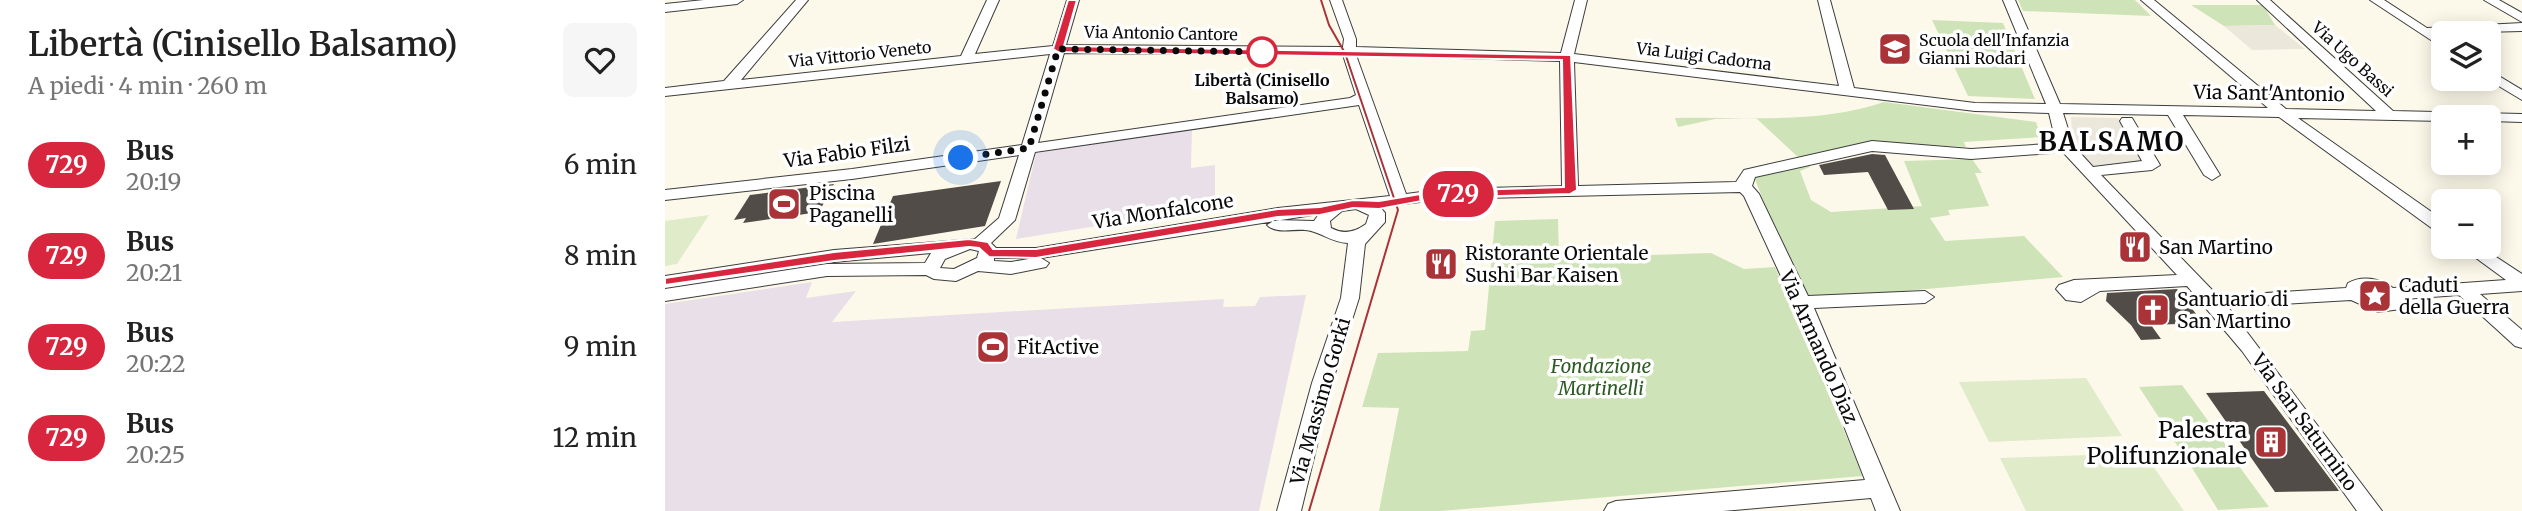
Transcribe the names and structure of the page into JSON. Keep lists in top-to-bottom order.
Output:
{
  "streets": {
    "street": [
      "Via Antonio Cantore",
      "Via Vittorio Veneto",
      "Via Luigi Cadorna",
      "Via Ugo Bassi",
      "Via Sant'Antonio",
      "Via Fabio Filzi",
      "Via Monfalcone",
      "Via Armando Diaz",
      "Via Massimo Gorki",
      "Via San Saturnino"
    ]
  },
  "crossings": [
    ["Via Antonio Cantore", "Via Vittorio Veneto"],
    ["Via Antonio Cantore", "Via Luigi Cadorna"],
    ["Via Luigi Cadorna", "Via Sant'Antonio"],
    ["Via Luigi Cadorna", "Via San Saturnino"],
    ["Via Ugo Bassi", "Via Sant'Antonio"],
    ["Via Sant'Antonio", "Via San Saturnino"],
    ["Via Monfalcone", "Via Armando Diaz"],
    ["Via Monfalcone", "Via Massimo Gorki"]
  ],
  "districts": ["BALSAMO"],
  "parks": ["Fondazione Martinelli"],
  "places": {
    "school or university": ["Scuola dell'Infanzia Gianni Rodari"],
    "other": ["Libertà (Cinisello Balsamo)"],
    "sports": ["Piscina Paganelli", "FitActive"],
    "restaurant": ["San Martino", "Ristorante Orientale Sushi Bar Kaisen"],
    "place": ["Caduti della Guerra"],
    "church": ["Santuario di San Martino"],
    "building": ["Palestra Polifunzionale"]
  },
  "lines": ["bus line 729"],
  "page": {
    "heading": ["Libertà (Cinisello Balsamo)", "A piedi · 4 min · 260 m"],
    "on_map": "729",
    "map_buttons": ["+", "−"],
    "list": [
      {
        "mark": "729",
        "name": "Bus",
        "note": "20:19",
        "value": "6 min"
      },
      {
        "mark": "729",
        "name": "Bus",
        "note": "20:21",
        "value": "8 min"
      },
      {
        "mark": "729",
        "name": "Bus",
        "note": "20:22",
        "value": "9 min"
      },
      {
        "mark": "729",
        "name": "Bus",
        "note": "20:25",
        "value": "12 min"
      }
    ]
  }
}
